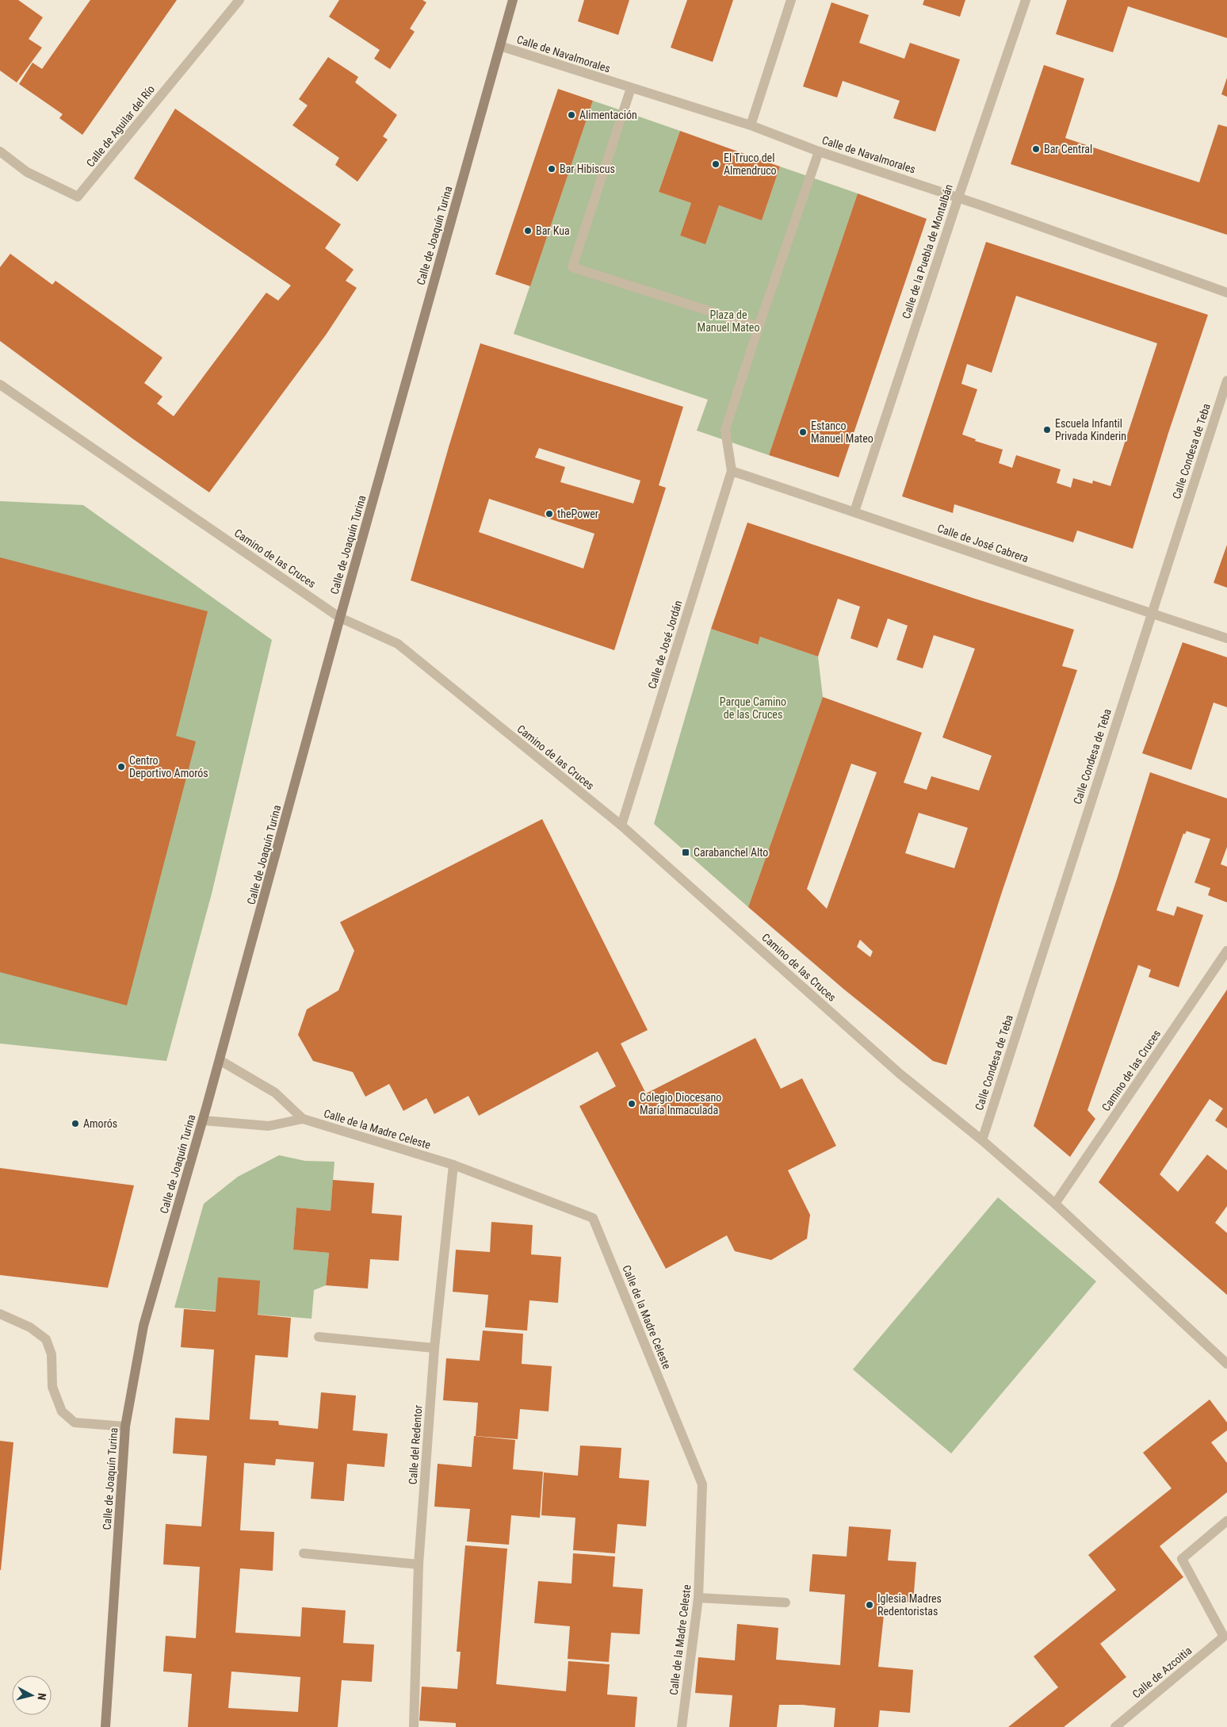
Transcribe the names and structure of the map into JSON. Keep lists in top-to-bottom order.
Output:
{
  "streets": {
    "main road": ["Calle de Joaquín Turina"],
    "street": [
      "Calle de Navalmorales",
      "Calle de Aguilar del Río",
      "Calle de la Puebla de Montalbán",
      "Calle Condesa de Teba",
      "Calle de José Cabrera",
      "Camino de las Cruces",
      "Calle de José Jordán",
      "Calle de la Madre Celeste",
      "Calle del Redentor",
      "Calle de Azcoitia"
    ]
  },
  "crossings": [
    ["Calle de Navalmorales", "Calle de Joaquín Turina"],
    ["Calle de Navalmorales", "Calle de la Puebla de Montalbán"],
    ["Calle de Joaquín Turina", "Camino de las Cruces"],
    ["Calle de Joaquín Turina", "Calle de la Madre Celeste"],
    ["Calle de la Puebla de Montalbán", "Calle de José Cabrera"],
    ["Calle Condesa de Teba", "Calle de José Cabrera"],
    ["Calle Condesa de Teba", "Camino de las Cruces"],
    ["Calle de José Cabrera", "Calle de José Jordán"],
    ["Camino de las Cruces", "Calle de José Jordán"],
    ["Calle de la Madre Celeste", "Calle del Redentor"]
  ],
  "parks": ["Plaza de Manuel Mateo", "Parque Camino de las Cruces"],
  "places": {
    "other": [
      "Alimentación",
      "Bar Central",
      "El Truco del Almendruco",
      "Bar Hibiscus",
      "Bar Kua",
      "Escuela Infantil Privada Kinderin",
      "Estanco Manuel Mateo",
      "thePower",
      "Centro Deportivo Amorós",
      "Colegio Diocesano María Inmaculada",
      "Amorós",
      "Iglesia Madres Redentoristas"
    ],
    "transit": ["Carabanchel Alto"]
  },
  "north": "right"
}
